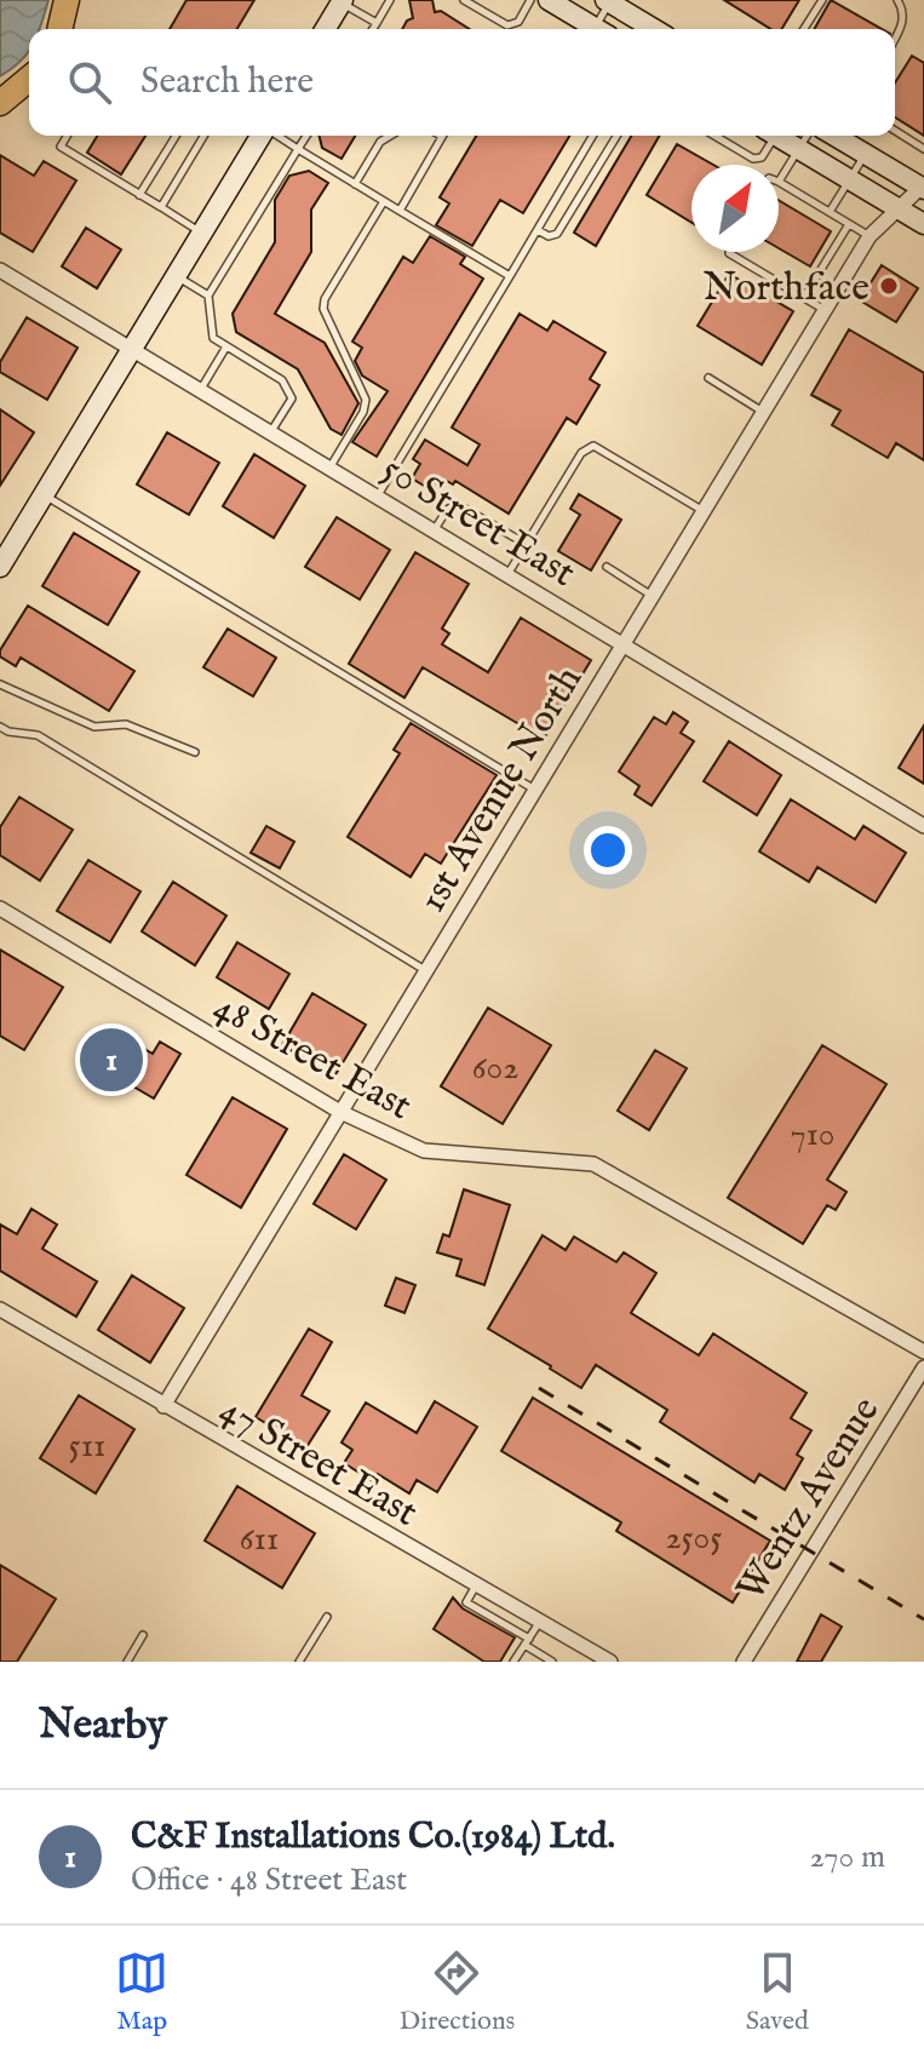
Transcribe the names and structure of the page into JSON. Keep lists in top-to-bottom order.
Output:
{
  "streets": {
    "street": [
      "50 Street East",
      "1st Avenue North",
      "48 Street East",
      "47 Street East",
      "Wentz Avenue"
    ]
  },
  "crossings": [
    ["50 Street East", "1st Avenue North"],
    ["1st Avenue North", "48 Street East"],
    ["1st Avenue North", "47 Street East"]
  ],
  "places": ["Northface"],
  "house_numbers": [
    "602",
    "710",
    "511",
    "2505",
    "611"
  ],
  "north": "top right",
  "page": {
    "search": "Search here",
    "pins": "1",
    "heading": "Nearby",
    "list": [
      {
        "mark": "1",
        "name": "C&F Installations Co.(1984) Ltd.",
        "note": "Office · 48 Street East",
        "value": "270 m"
      }
    ],
    "nav": ["Map", "Directions", "Saved"]
  }
}
